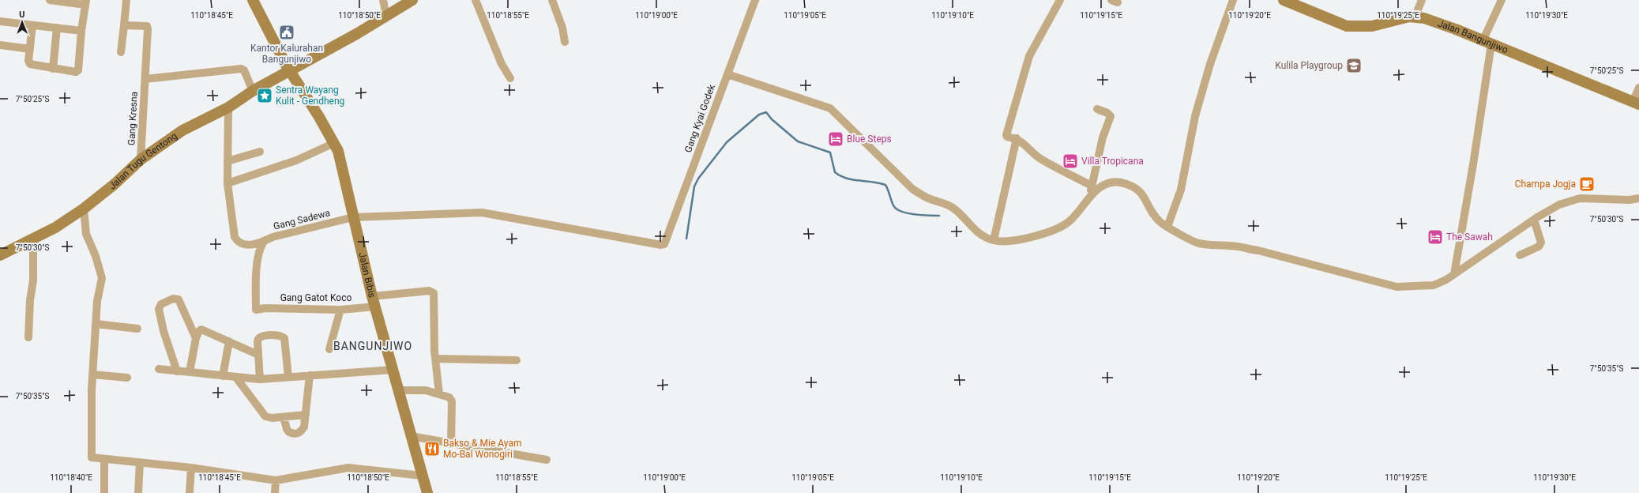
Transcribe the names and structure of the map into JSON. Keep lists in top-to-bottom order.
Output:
{
  "streets": {
    "main road": ["Jalan Bangunjiwo", "Jalan Tugu Gentong", "Jalan Bibis"],
    "street": [
      "Gang Kresna",
      "Gang Kyai Godek",
      "Gang Sadewa",
      "Gang Gatot Koco"
    ]
  },
  "crossings": [
    ["Gang Kresna", "Jalan Tugu Gentong"],
    ["Gang Kyai Godek", "Gang Sadewa"],
    ["Jalan Tugu Gentong", "Jalan Bibis"],
    ["Gang Sadewa", "Jalan Bibis"],
    ["Gang Sadewa", "Gang Gatot Koco"],
    ["Jalan Bibis", "Gang Gatot Koco"]
  ],
  "districts": ["BANGUNJIWO"],
  "places": {
    "public building": ["Kantor Kalurahan Bangunjiwo"],
    "school or university": ["Kulila Playgroup"],
    "place": ["Sentra Wayang Kulit - Gendheng"],
    "hotel": ["Blue Steps", "Villa Tropicana", "The Sawah"],
    "cafe": ["Champa Jogja"],
    "restaurant": ["Bakso & Mie Ayam Mo-Bal Wonogiri"]
  },
  "north": "top",
  "coordinates": [
    "110°18'45\"E",
    "110°18'50\"E",
    "110°18'55\"E",
    "110°19'00\"E",
    "110°19'05\"E",
    "110°19'10\"E",
    "110°19'15\"E",
    "110°19'20\"E",
    "110°19'25\"E",
    "110°19'30\"E",
    "7°50'25\"S",
    "7°50'30\"S",
    "7°50'35\"S",
    "110°18'40\"E"
  ]
}
